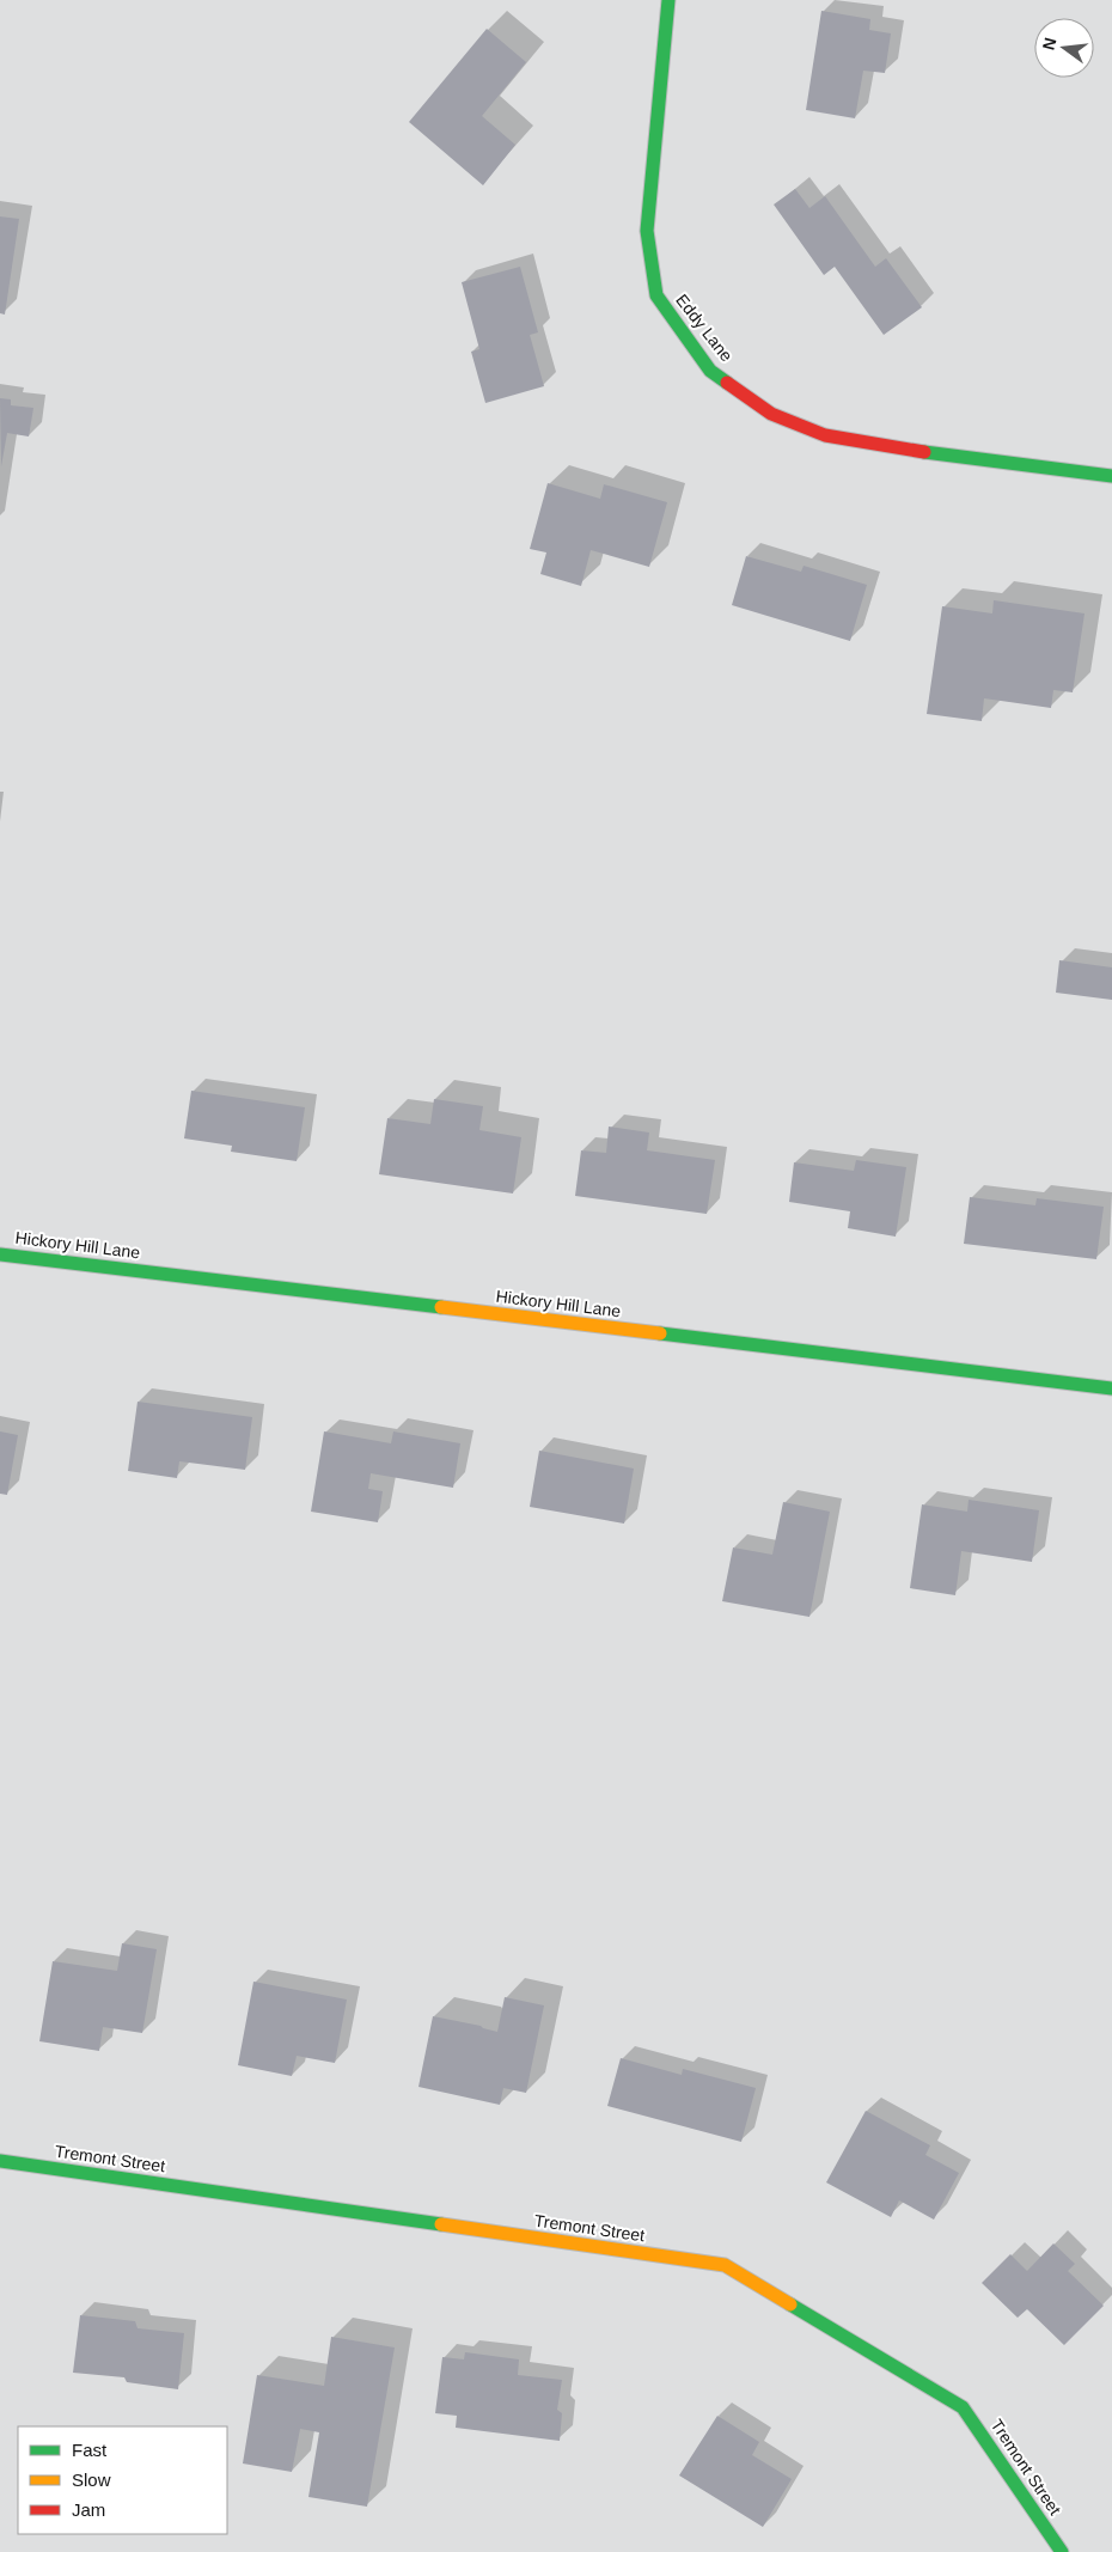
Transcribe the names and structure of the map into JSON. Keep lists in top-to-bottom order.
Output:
{
  "streets": {
    "street": ["Eddy Lane", "Hickory Hill Lane", "Tremont Street"]
  },
  "legend": ["Fast", "Slow", "Jam"],
  "north": "left"
}
